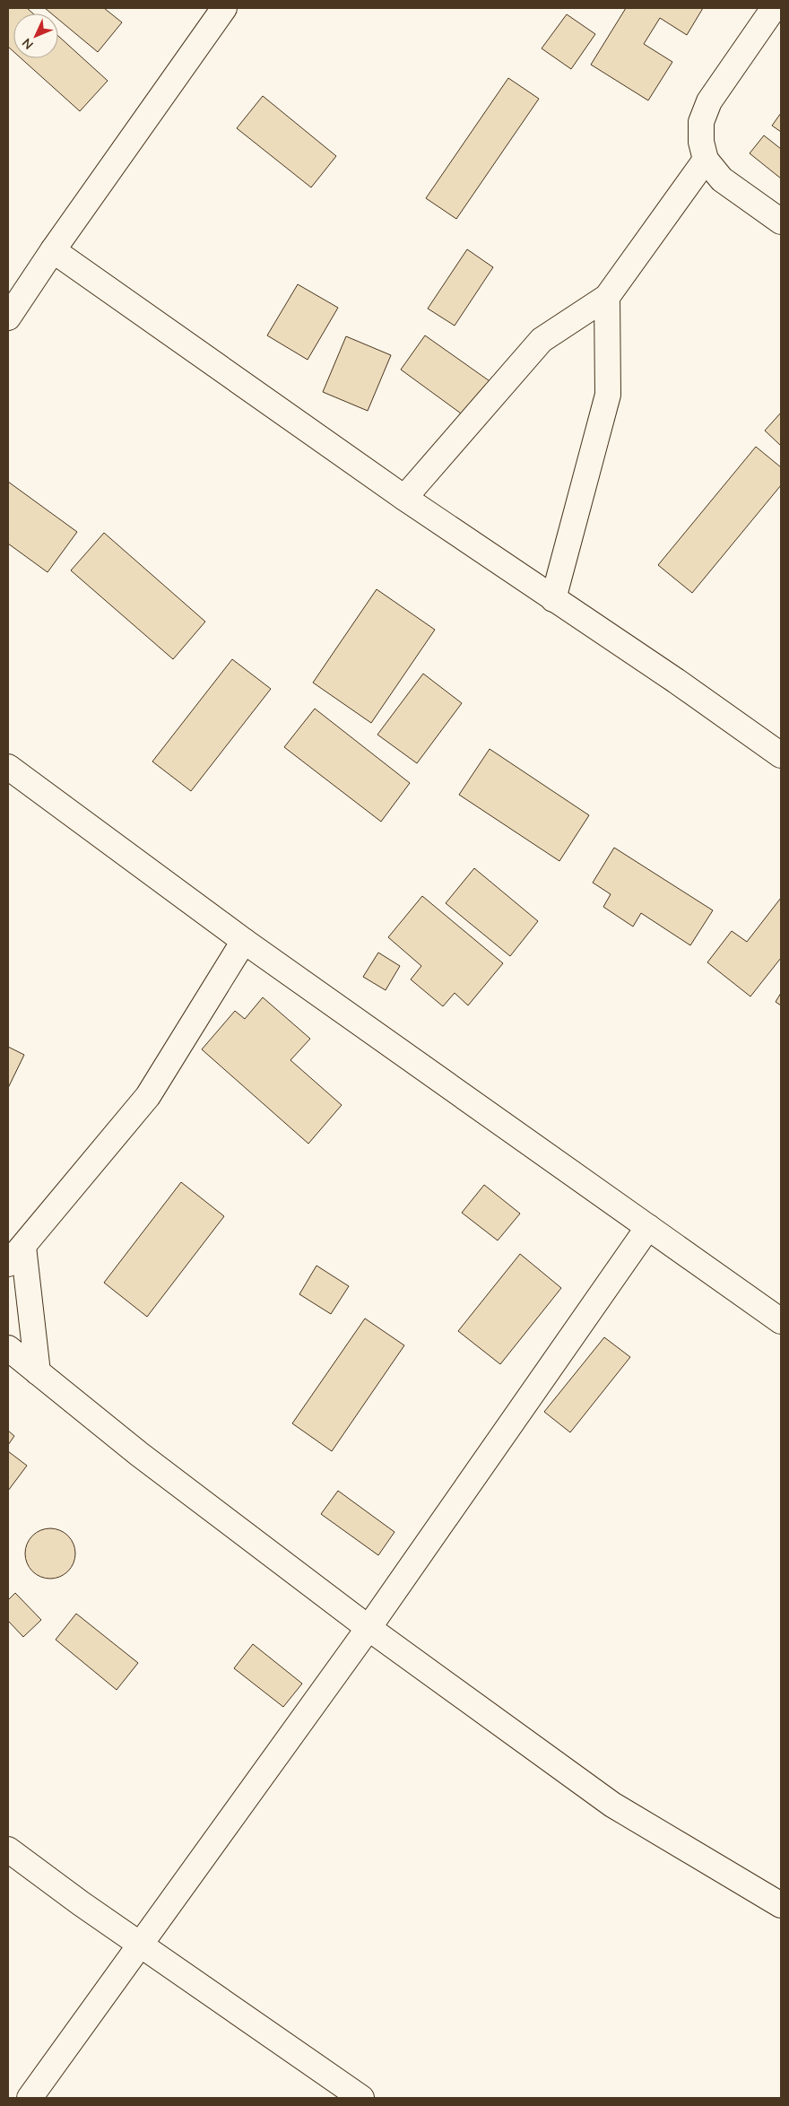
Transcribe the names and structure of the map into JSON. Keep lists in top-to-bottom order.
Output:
{
  "north": "bottom left"
}
